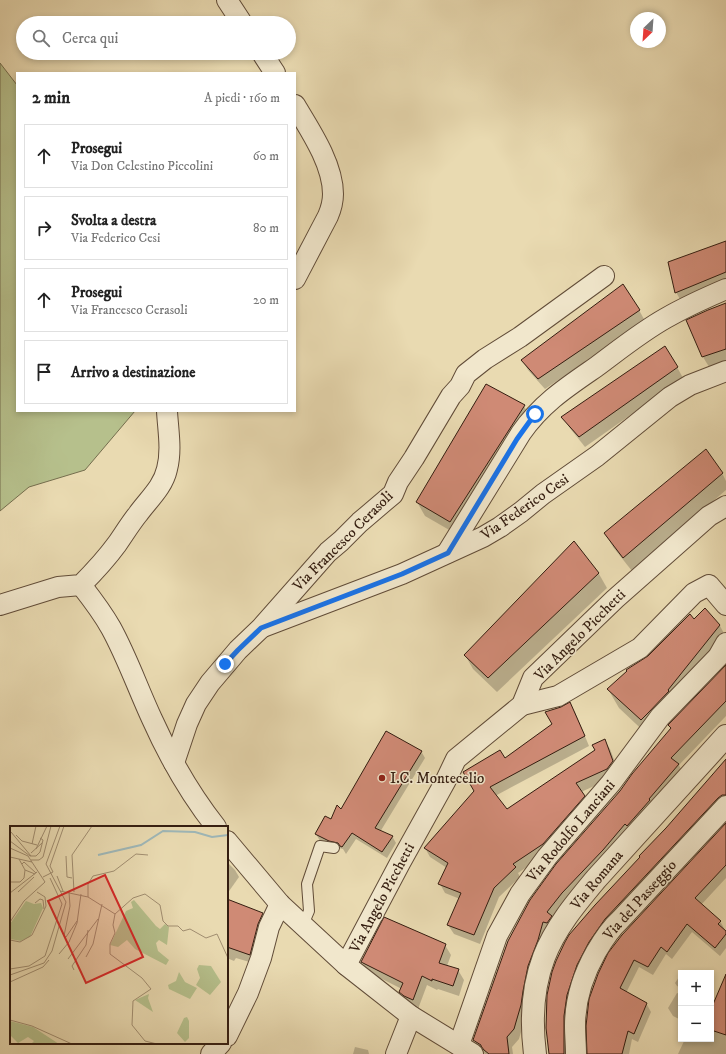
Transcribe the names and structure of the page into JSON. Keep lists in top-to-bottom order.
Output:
{
  "streets": {
    "street": [
      "Via Federico Cesi",
      "Via Francesco Cerasoli",
      "Via Angelo Picchetti",
      "Via Rodolfo Lanciani",
      "Via Romana",
      "Via del Passeggio"
    ]
  },
  "crossings": [
    ["Via Federico Cesi", "Via Francesco Cerasoli"]
  ],
  "places": ["I.C. Montecelio"],
  "north": "bottom left",
  "page": {
    "search": "Cerca qui",
    "heading": ["2 min", "A piedi · 160 m"],
    "list": [
      ["Prosegui", "Via Don Celestino Piccolini", "60 m"],
      ["Svolta a destra", "Via Federico Cesi", "80 m"],
      ["Prosegui", "Via Francesco Cerasoli", "20 m"],
      "Arrivo a destinazione"
    ],
    "map_buttons": ["+", "−"]
  }
}
